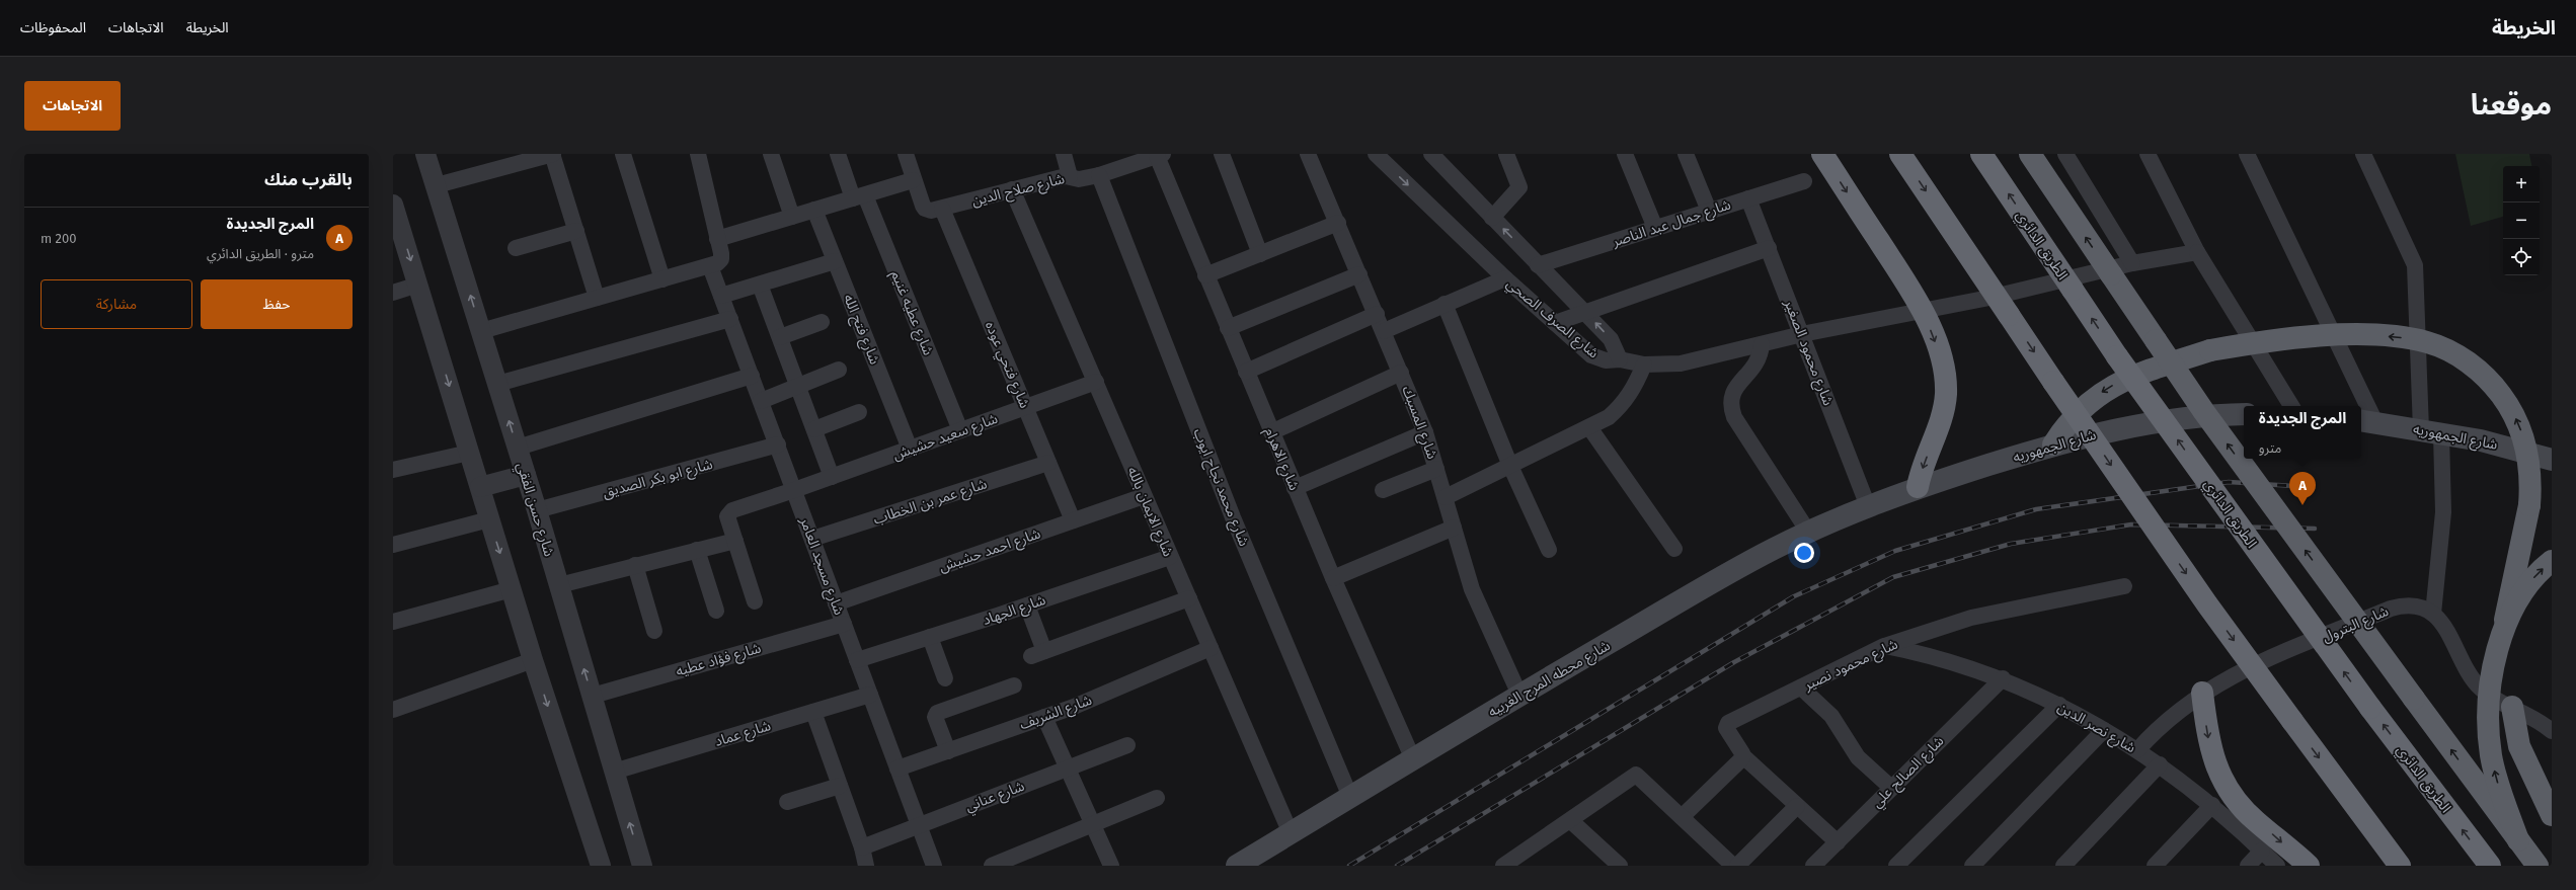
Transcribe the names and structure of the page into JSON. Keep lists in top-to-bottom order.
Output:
{
  "streets": {
    "highway": ["الطريق الدائري"],
    "main road": ["شارع الجمهوريه", "شارع محطه المرج الغربيه"],
    "street": [
      "شارع صلاح الدين",
      "شارع جمال عبد الناصر",
      "شارع عطيه غنيم",
      "شارع الصرف الصحي",
      "شارع فتح الله",
      "شارع محمود الصغير",
      "شارع فتحي عوده",
      "شارع المسبك",
      "شارع سعيد حشيش",
      "شارع الاهرام",
      "شارع ابو بكر الصديق",
      "شارع محمد نجاح ايوب",
      "شارع عمر بن الخطاب",
      "شارع حسن الفقي",
      "شارع الايمان بالله",
      "شارع احمد حشيش",
      "شارع مسجد العامر",
      "شارع الجهاد",
      "شارع البترول",
      "شارع فؤاد عطيه",
      "شارع محمود نصير",
      "شارع الشريف",
      "شارع نصر الدين",
      "شارع عماد",
      "شارع الصالح علي",
      "شارع عناني"
    ]
  },
  "crossings": [
    ["شارع صلاح الدين", "شارع فتحي عوده"],
    ["شارع صلاح الدين", "شارع الاهرام"],
    ["شارع صلاح الدين", "شارع محمد نجاح ايوب"],
    ["شارع صلاح الدين", "شارع الايمان بالله"],
    ["شارع جمال عبد الناصر", "شارع الصرف الصحي"],
    ["شارع جمال عبد الناصر", "شارع محمود الصغير"],
    ["شارع عطيه غنيم", "شارع سعيد حشيش"],
    ["شارع فتح الله", "شارع سعيد حشيش"],
    ["شارع محمود الصغير", "شارع الجمهوريه"],
    ["شارع محمود الصغير", "شارع محطه المرج الغربيه"],
    ["شارع فتحي عوده", "شارع سعيد حشيش"],
    ["شارع فتحي عوده", "شارع عمر بن الخطاب"],
    ["شارع فتحي عوده", "شارع احمد حشيش"],
    ["شارع المسبك", "شارع محطه المرج الغربيه"],
    ["شارع سعيد حشيش", "شارع الايمان بالله"],
    ["شارع سعيد حشيش", "شارع مسجد العامر"],
    ["شارع الجمهوريه", "شارع محطه المرج الغربيه"],
    ["شارع الاهرام", "شارع محطه المرج الغربيه"],
    ["شارع ابو بكر الصديق", "شارع حسن الفقي"],
    ["شارع ابو بكر الصديق", "شارع مسجد العامر"],
    ["شارع محمد نجاح ايوب", "شارع محطه المرج الغربيه"],
    ["شارع عمر بن الخطاب", "شارع مسجد العامر"],
    ["شارع حسن الفقي", "شارع فؤاد عطيه"],
    ["شارع حسن الفقي", "شارع عماد"],
    ["شارع الايمان بالله", "شارع احمد حشيش"],
    ["شارع الايمان بالله", "شارع الجهاد"],
    ["شارع الايمان بالله", "شارع محطه المرج الغربيه"],
    ["شارع الايمان بالله", "شارع الشريف"],
    ["شارع احمد حشيش", "شارع مسجد العامر"],
    ["شارع مسجد العامر", "شارع الجهاد"],
    ["شارع مسجد العامر", "شارع فؤاد عطيه"],
    ["شارع مسجد العامر", "شارع الشريف"],
    ["شارع مسجد العامر", "شارع عماد"],
    ["شارع مسجد العامر", "شارع عناني"],
    ["شارع البترول", "شارع نصر الدين"],
    ["شارع محمود نصير", "شارع نصر الدين"],
    ["شارع نصر الدين", "شارع الصالح علي"]
  ],
  "page": {
    "header": "الخريطة",
    "nav": ["الخريطة", "الاتجاهات", "المحفوظات"],
    "title": "موقعنا",
    "buttons": [
      "الاتجاهات",
      ["حفظ", "مشاركة"]
    ],
    "heading": "بالقرب منك",
    "map_buttons": ["+", "−"],
    "list": [
      {
        "mark": "A",
        "name": "المرج الجديدة",
        "note": "مترو · الطريق الدائري",
        "value": "200 m"
      }
    ],
    "popup": ["المرج الجديدة", "مترو"],
    "pins": "A"
  }
}
